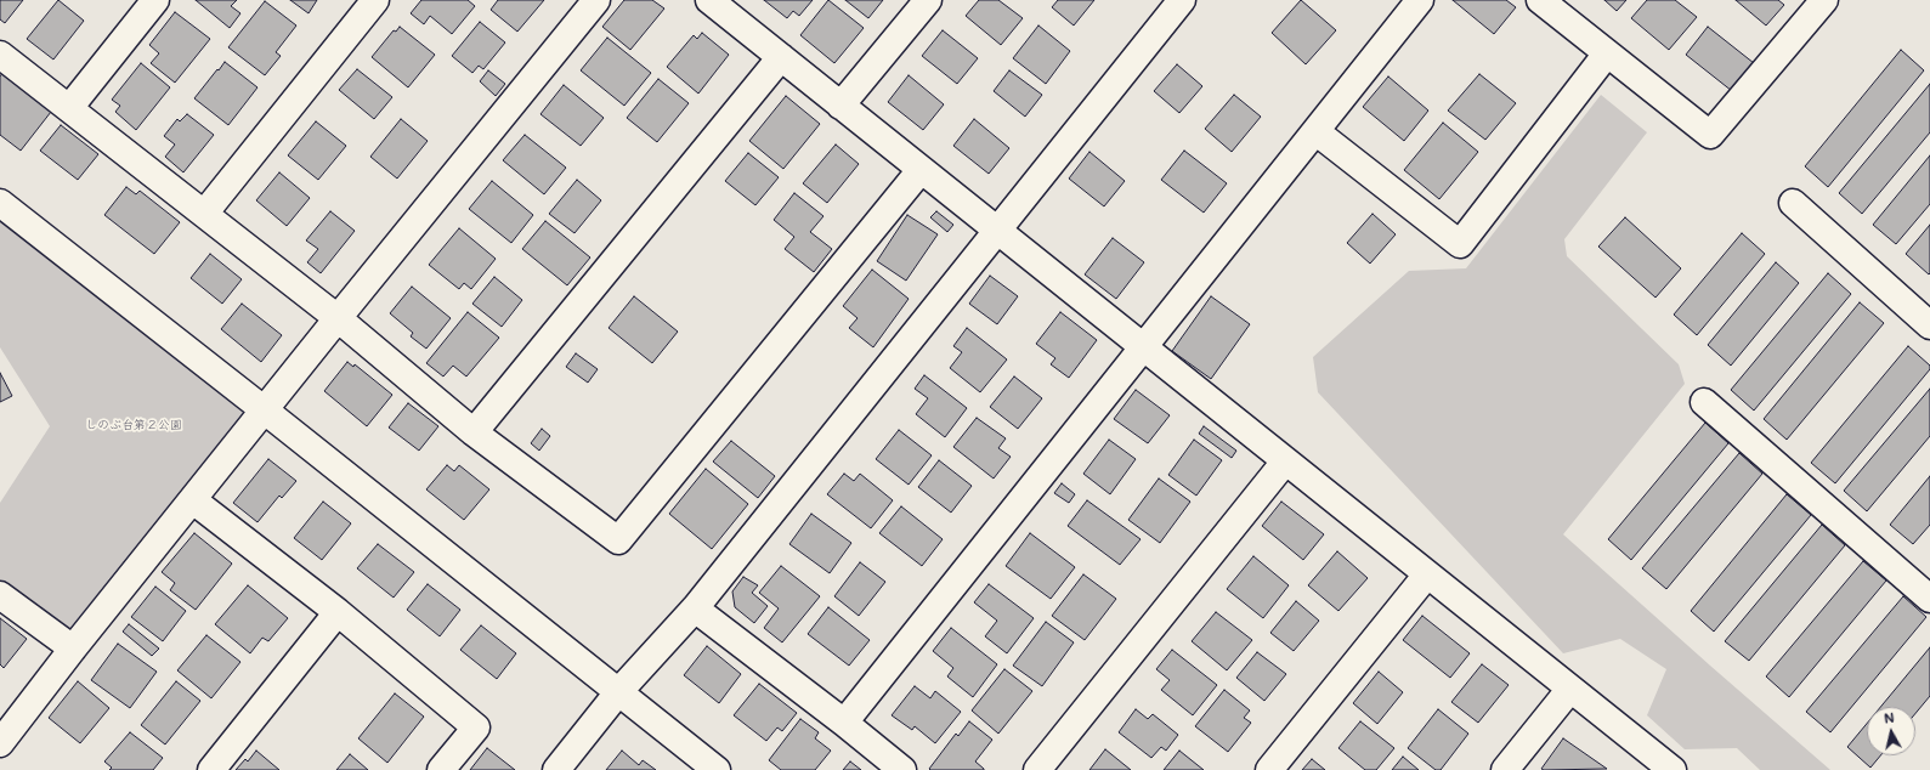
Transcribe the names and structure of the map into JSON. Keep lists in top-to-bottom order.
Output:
{
  "parks": ["しのぶ台第２公園"],
  "north": "top"
}
